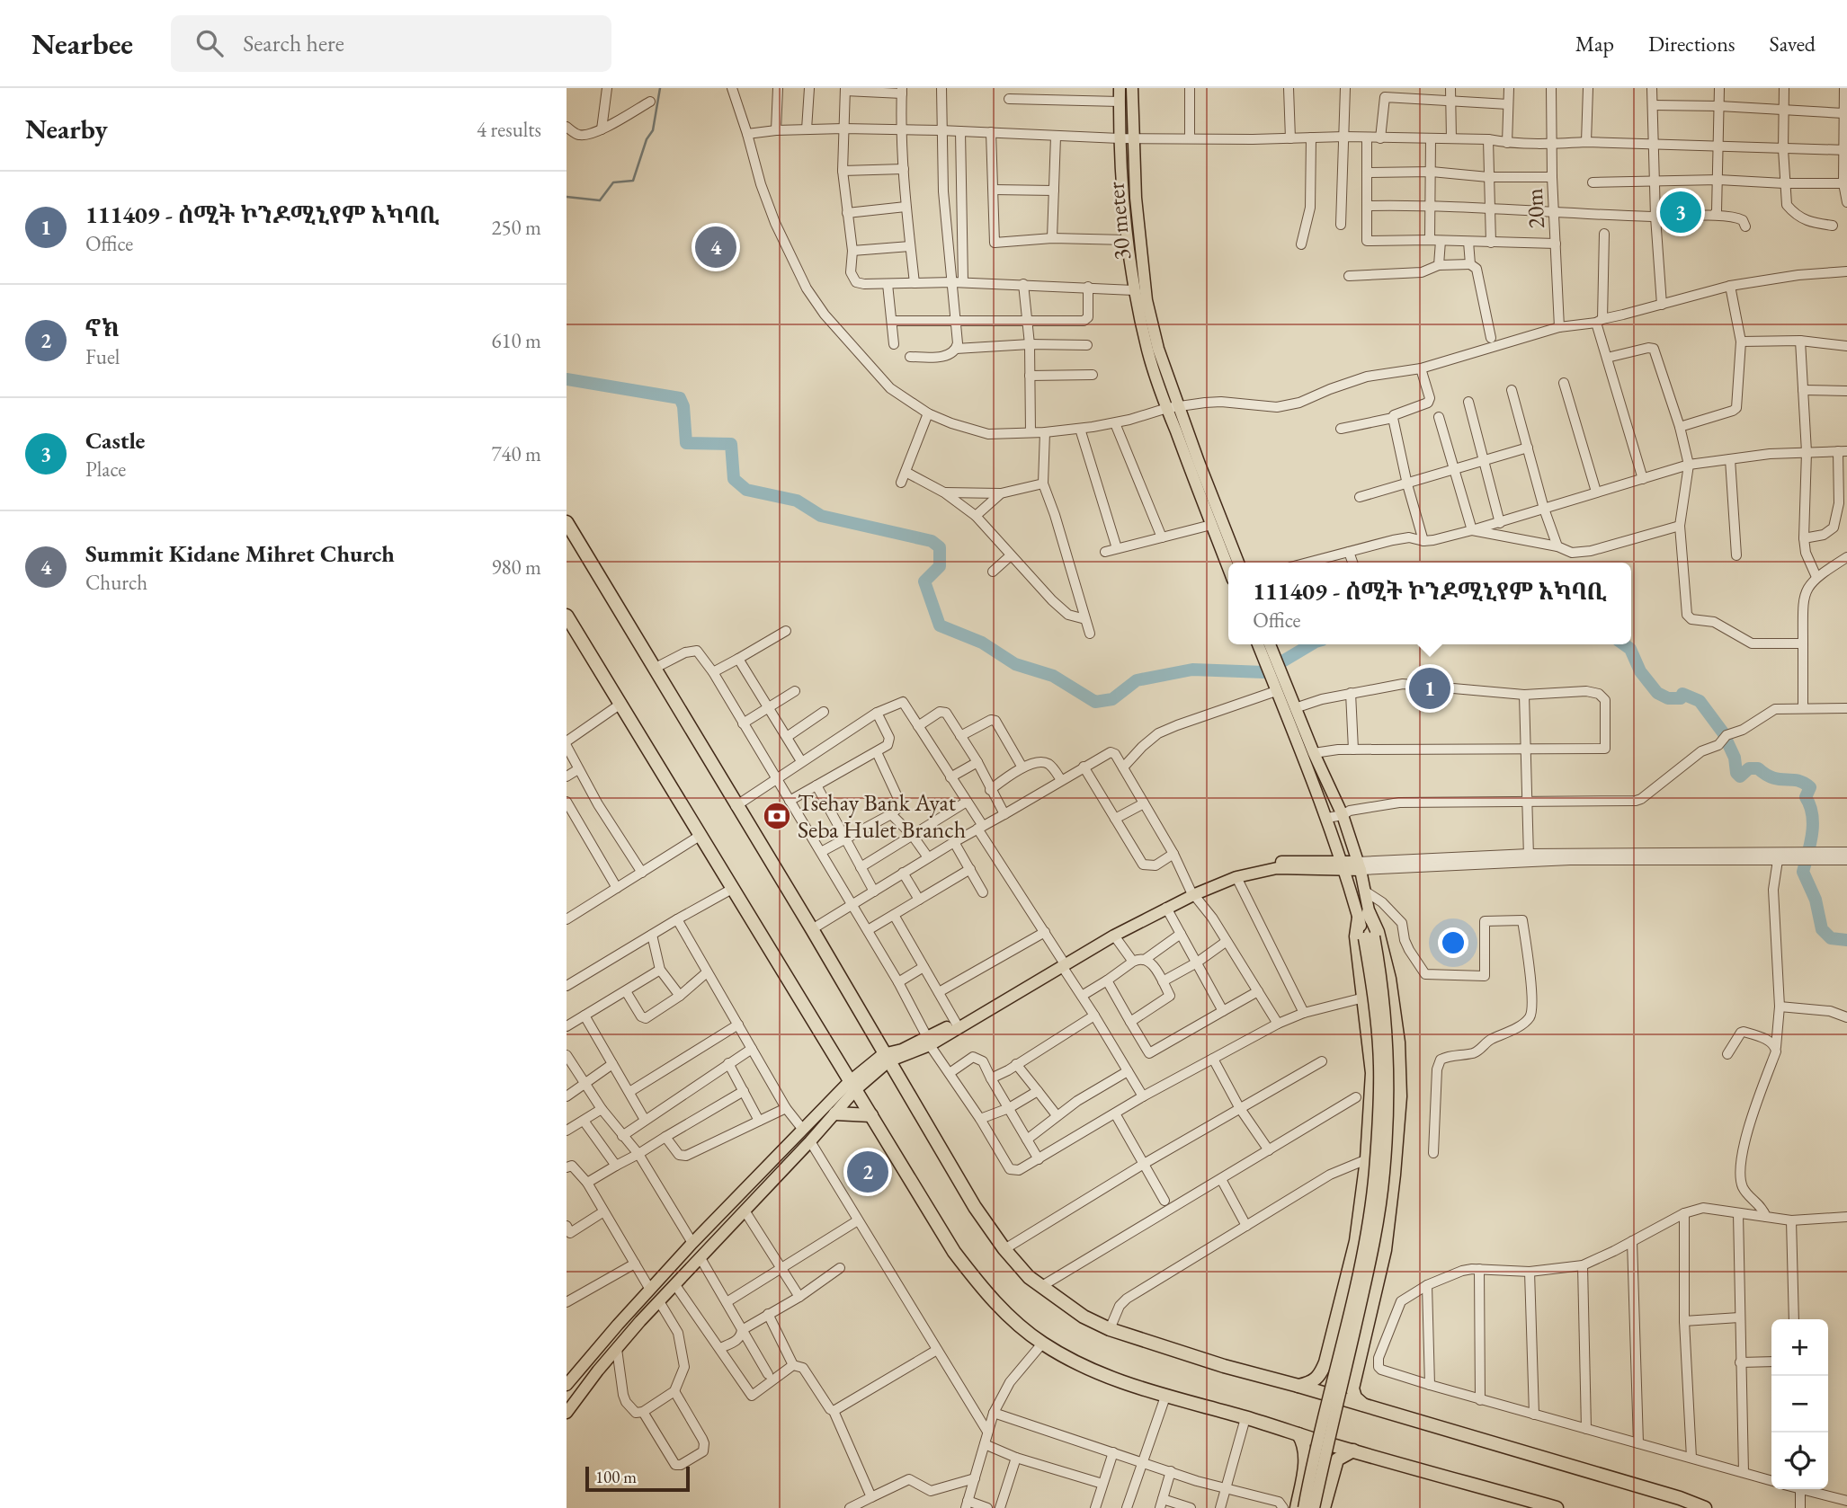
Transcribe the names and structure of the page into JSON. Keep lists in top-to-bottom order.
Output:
{
  "streets": {
    "main road": ["30 meter"],
    "street": ["20m"]
  },
  "places": {
    "bank": ["Tsehay Bank Ayat Seba Hulet Branch"]
  },
  "scale_bar": "100 m",
  "page": {
    "header": "Nearbee",
    "search": "Search here",
    "nav": ["Map", "Directions", "Saved"],
    "heading": ["Nearby", "4 results"],
    "list": [
      {
        "mark": "1",
        "name": "111409 - ሰሚት ኮንዶሚኒየም አካባቢ",
        "note": "Office",
        "value": "250 m"
      },
      {
        "mark": "2",
        "name": "ኖክ",
        "note": "Fuel",
        "value": "610 m"
      },
      {
        "mark": "3",
        "name": "Castle",
        "note": "Place",
        "value": "740 m"
      },
      {
        "mark": "4",
        "name": "Summit Kidane Mihret Church",
        "note": "Church",
        "value": "980 m"
      }
    ],
    "pins": [
      "3",
      "4",
      "1",
      "2"
    ],
    "popup": ["111409 - ሰሚት ኮንዶሚኒየም አካባቢ", "Office"],
    "map_buttons": ["+", "−"],
    "scale": "100 m"
  }
}
